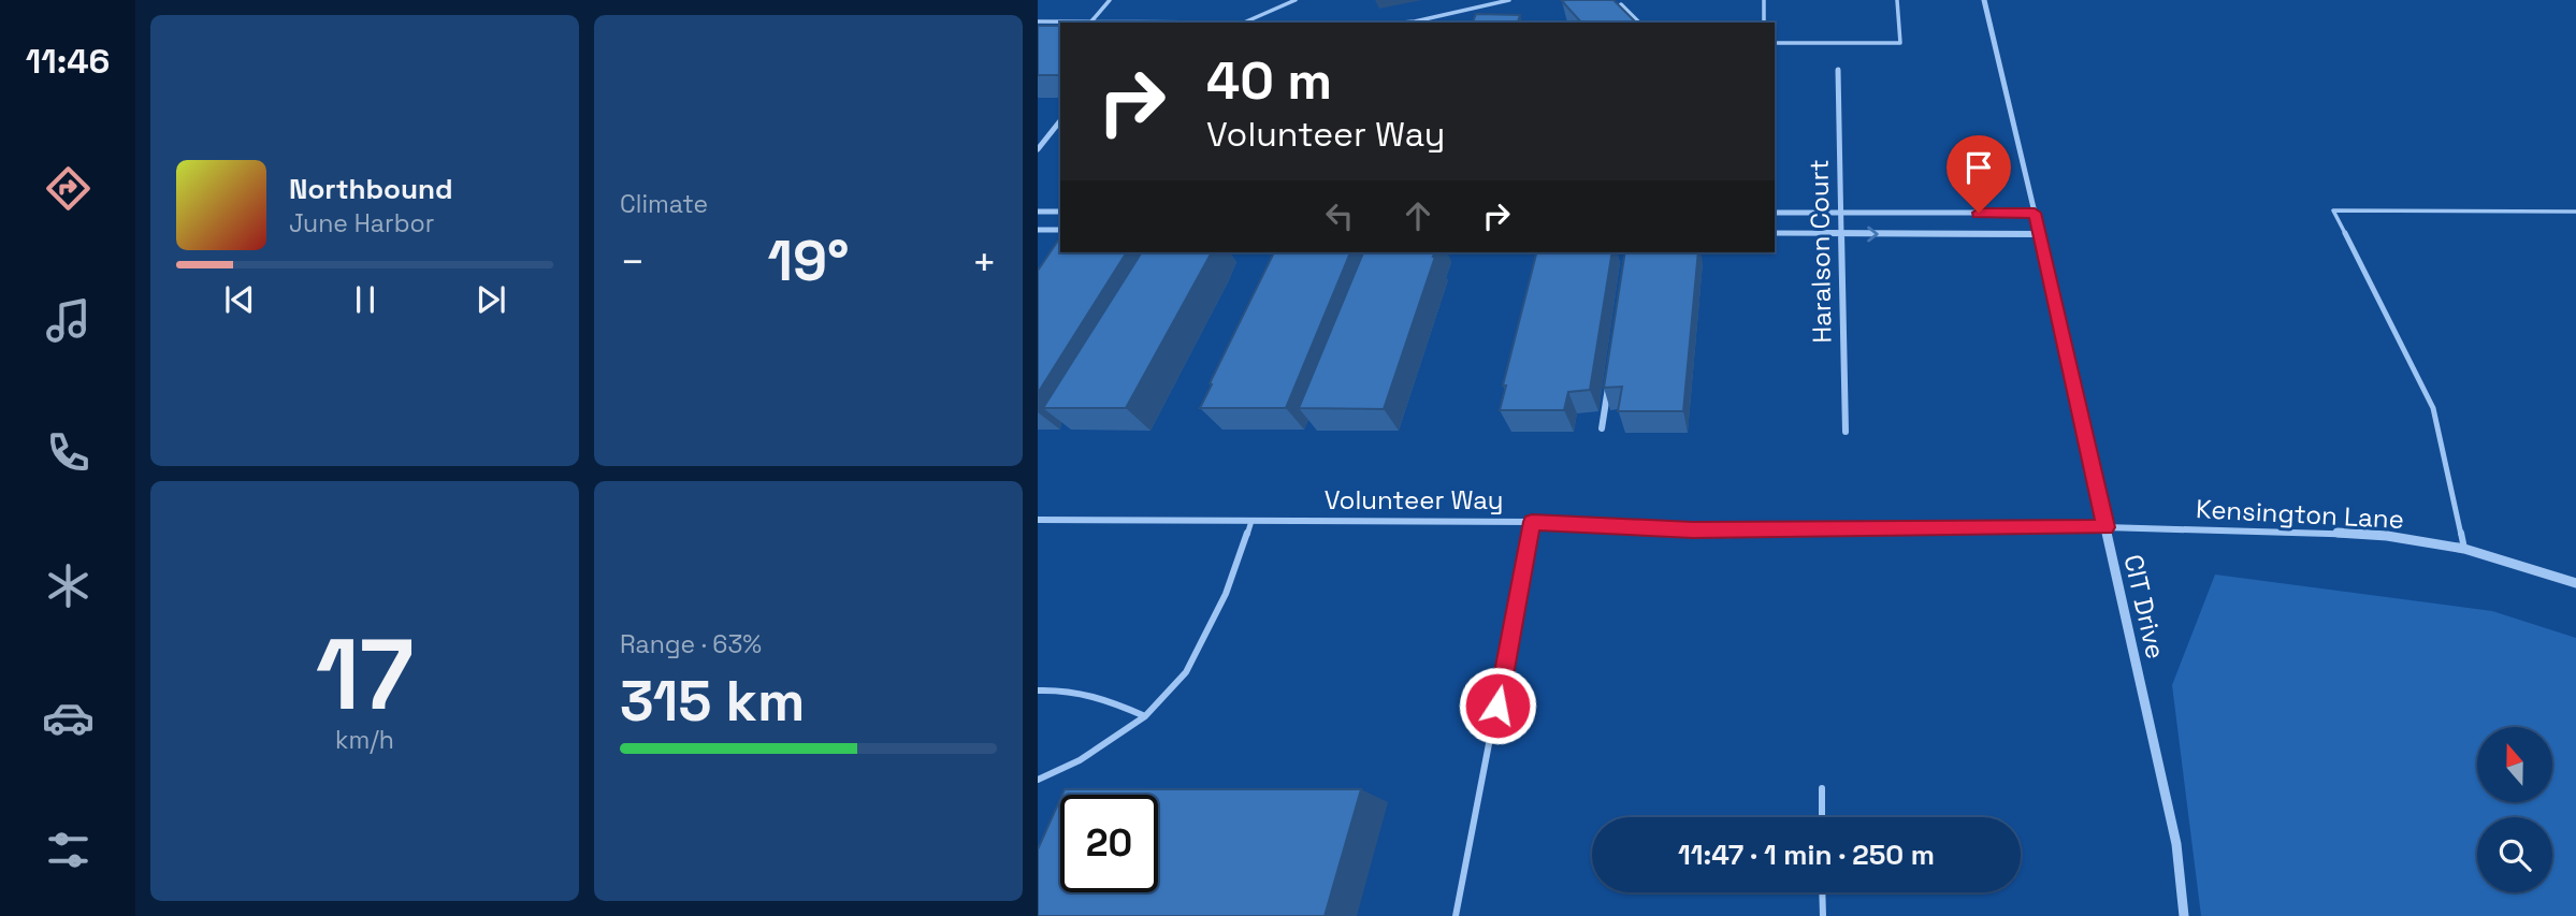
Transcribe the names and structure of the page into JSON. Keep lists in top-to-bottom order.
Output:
{
  "streets": {
    "street": [
      "Haralson Court",
      "Volunteer Way",
      "Kensington Lane",
      "CIT Drive"
    ]
  },
  "crossings": [
    ["Volunteer Way", "Kensington Lane"],
    ["Volunteer Way", "CIT Drive"],
    ["Kensington Lane", "CIT Drive"]
  ],
  "north": "top",
  "page": {
    "tabs": "11:46",
    "tile": [
      "Climate",
      ["17", "km/h"],
      ["Range · 63%", "315 km"]
    ],
    "turn": ["40 m", "Volunteer Way"],
    "song": ["Northbound", "June Harbor"],
    "heat": ["−", "19°", "+"],
    "limit": "20",
    "trip": "11:47 · 1 min · 250 m"
  }
}
